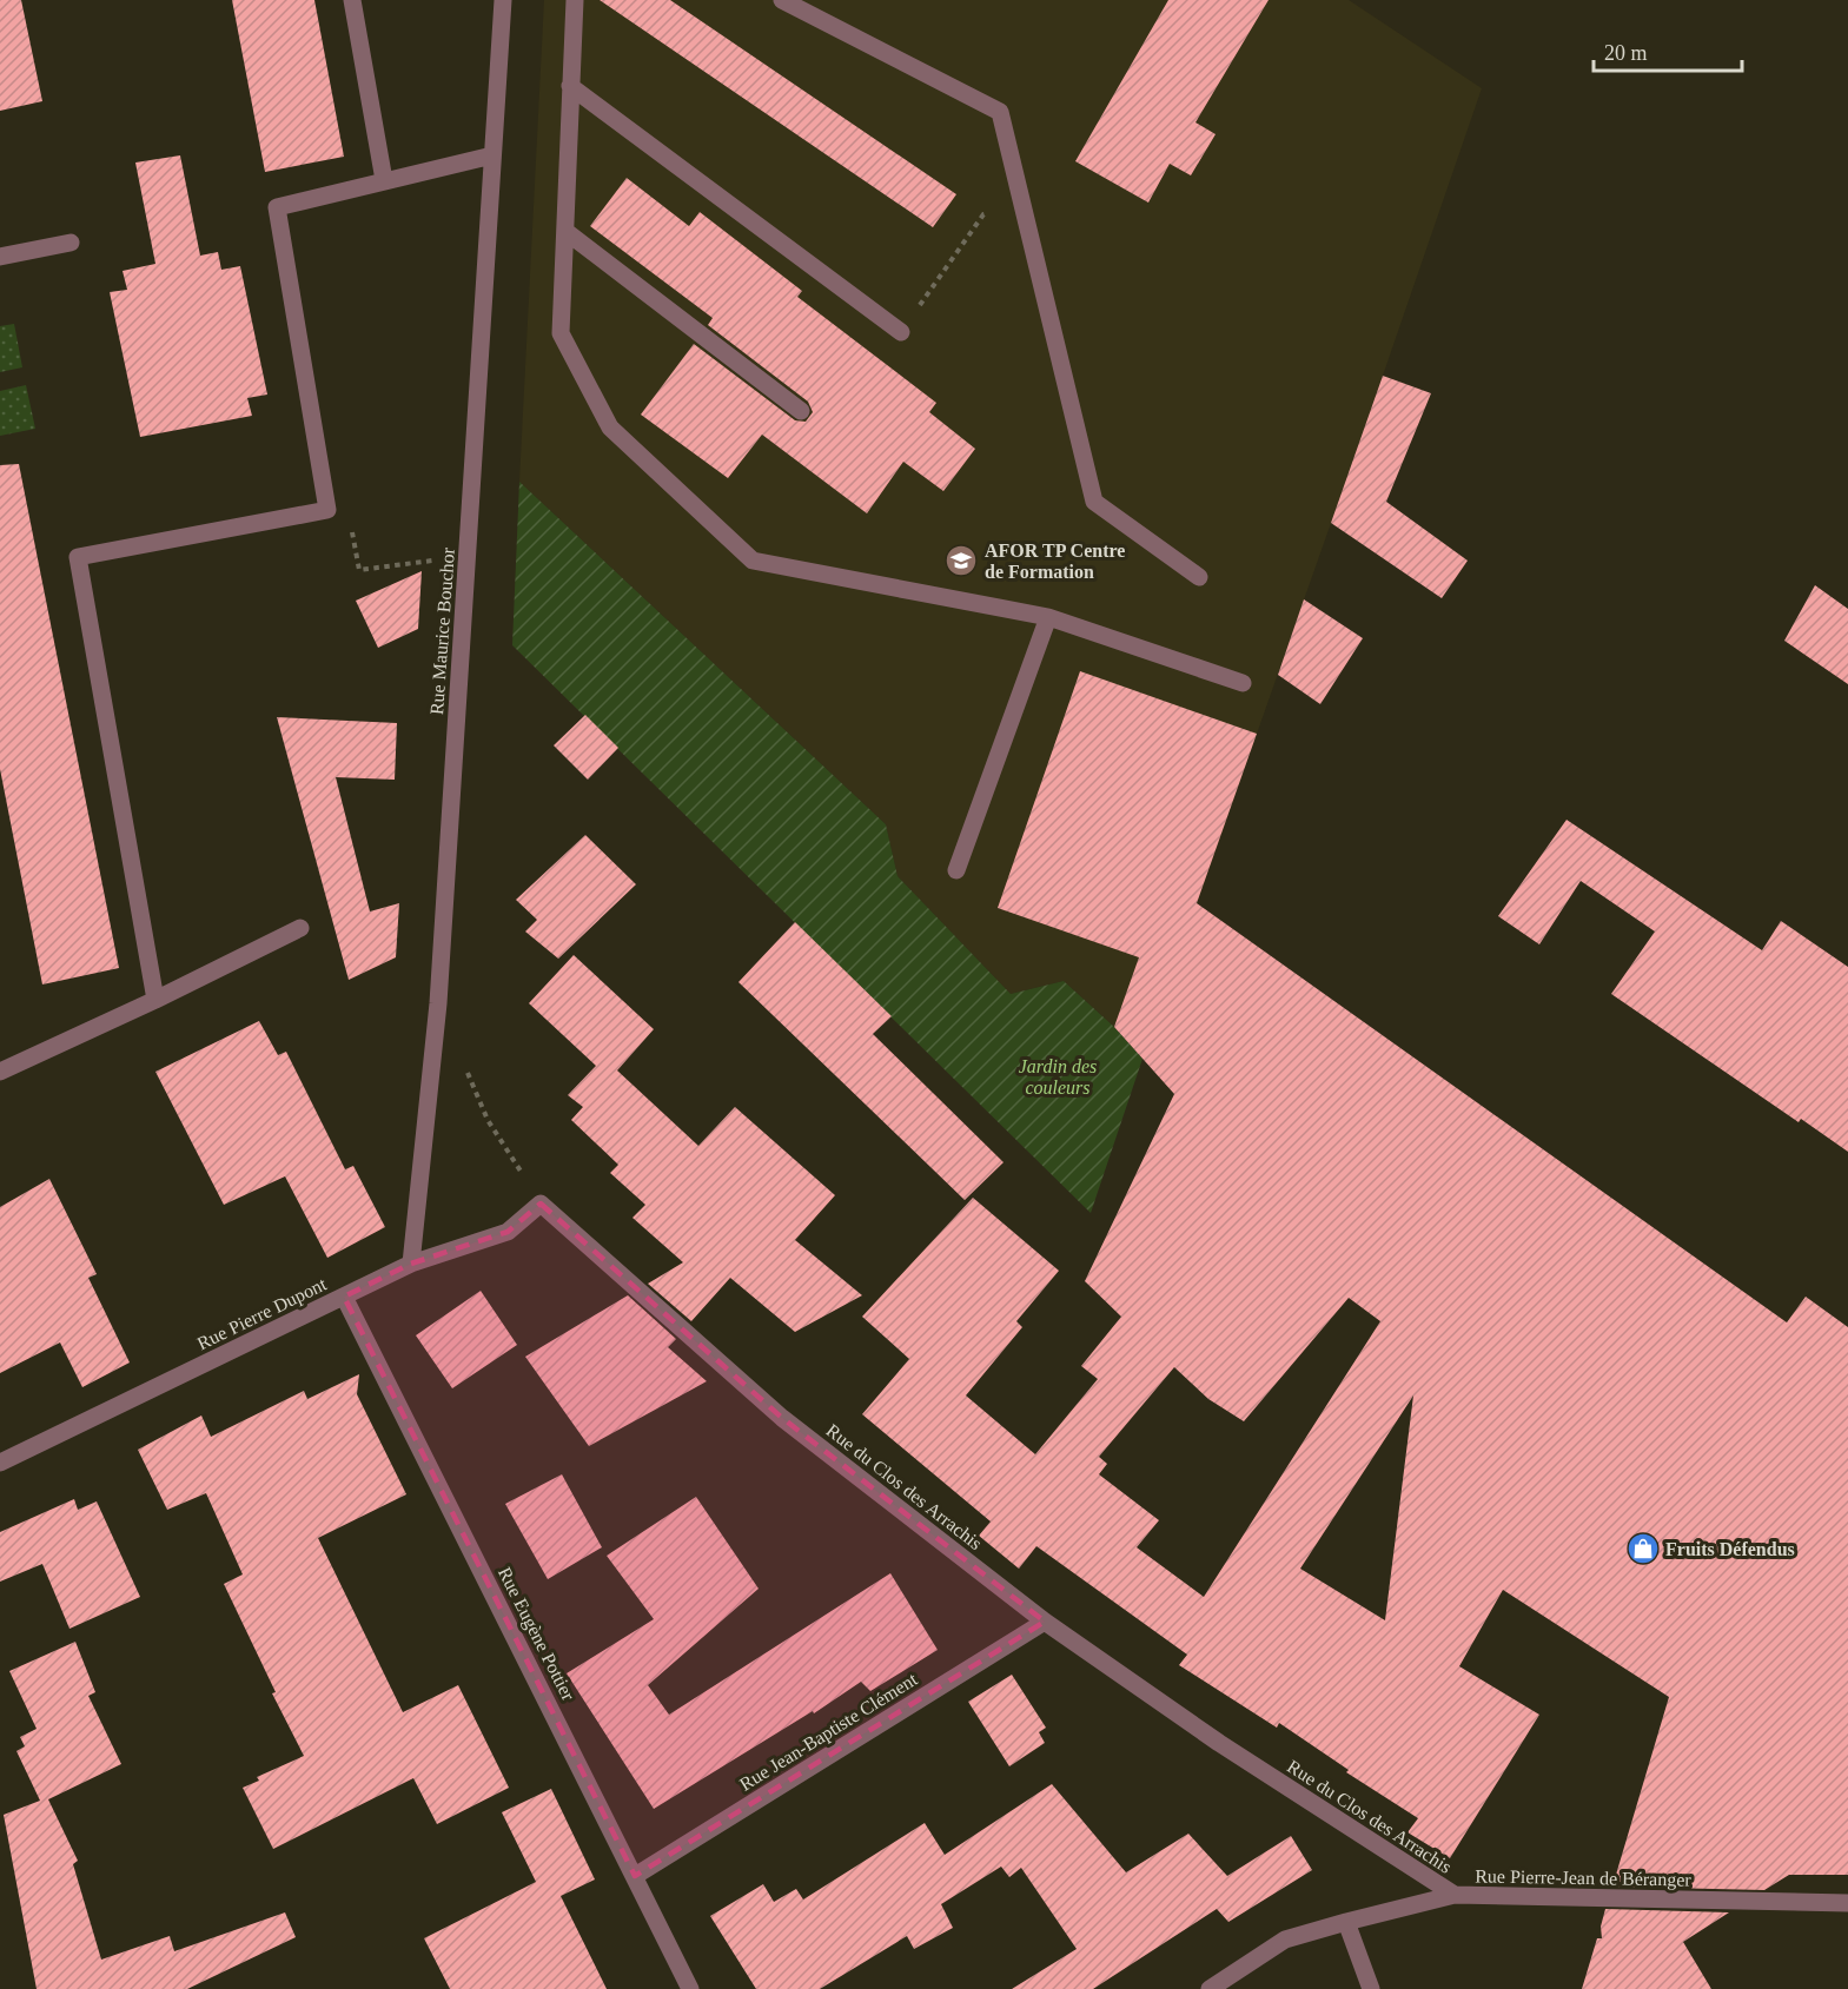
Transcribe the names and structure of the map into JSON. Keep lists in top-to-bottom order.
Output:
{
  "streets": {
    "street": [
      "Rue Maurice Bouchor",
      "Rue Pierre Dupont",
      "Rue du Clos des Arrachis",
      "Rue Eugène Pottier",
      "Rue Jean-Baptiste Clément",
      "Rue Pierre-Jean de Béranger"
    ]
  },
  "crossings": [
    ["Rue Maurice Bouchor", "Rue Pierre Dupont"],
    ["Rue Pierre Dupont", "Rue du Clos des Arrachis"],
    ["Rue Pierre Dupont", "Rue Eugène Pottier"],
    ["Rue du Clos des Arrachis", "Rue Jean-Baptiste Clément"],
    ["Rue du Clos des Arrachis", "Rue Pierre-Jean de Béranger"],
    ["Rue Eugène Pottier", "Rue Jean-Baptiste Clément"]
  ],
  "parks": ["Jardin des couleurs"],
  "places": {
    "school or university": ["AFOR TP Centre de Formation"],
    "shop": ["Fruits Défendus"]
  },
  "scale_bar": "20 m"
}
